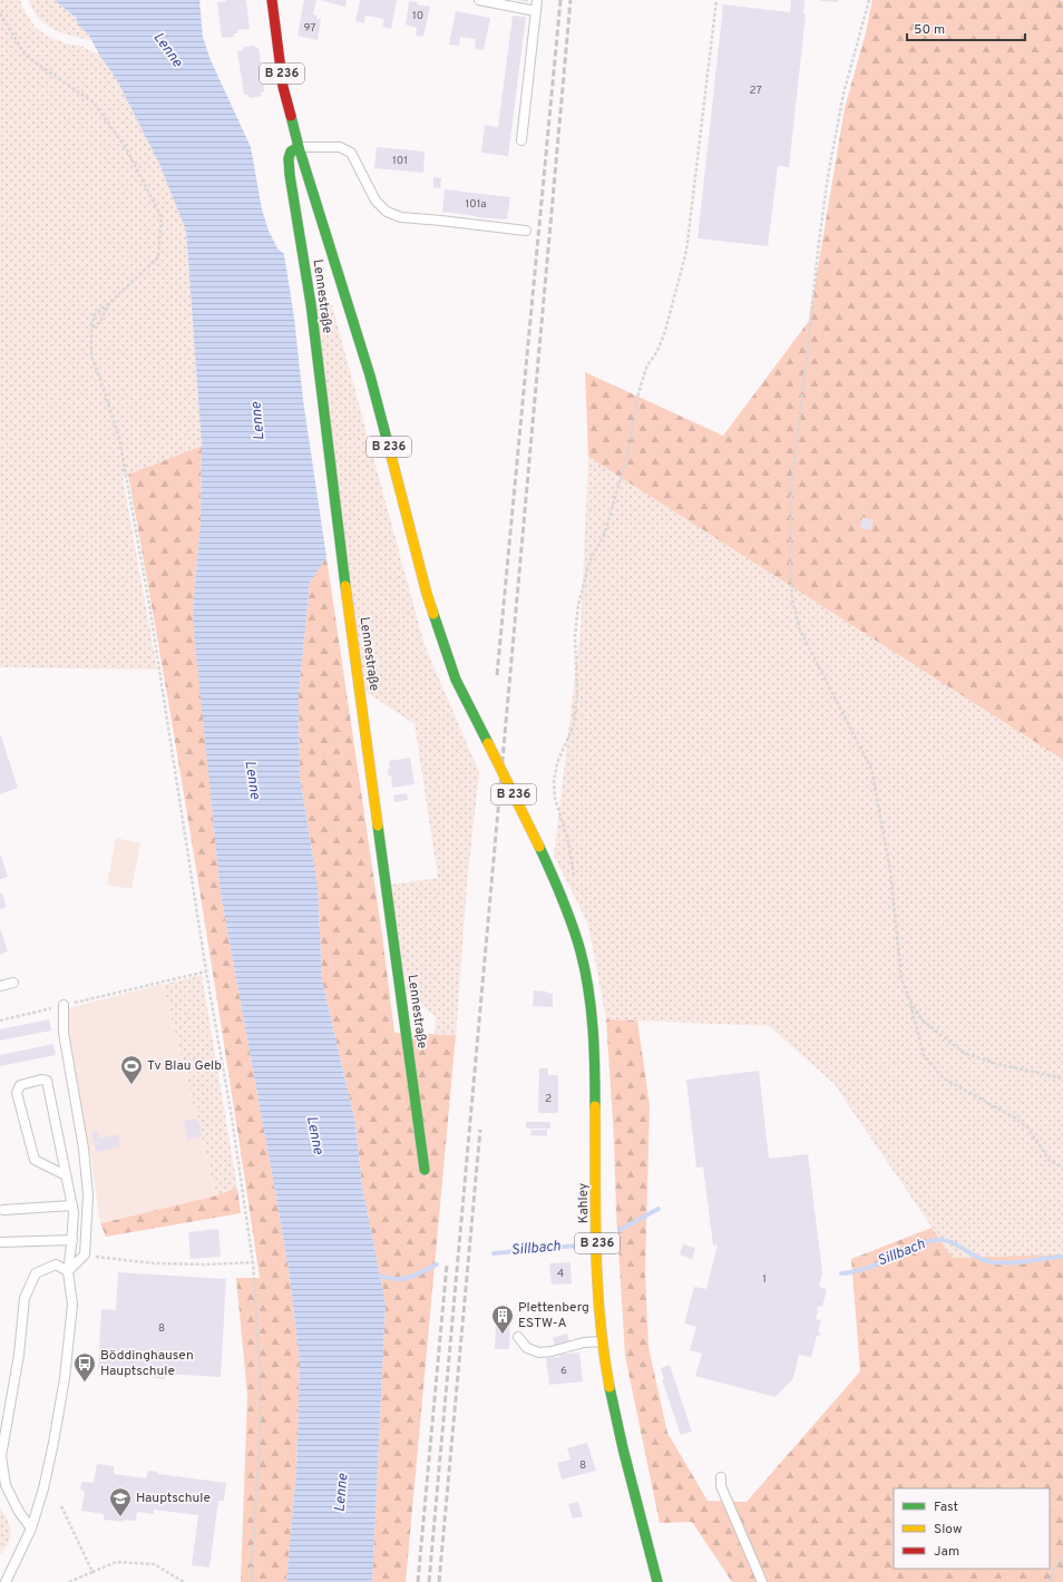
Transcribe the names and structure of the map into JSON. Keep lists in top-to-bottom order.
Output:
{
  "streets": {
    "main road": ["B 236", "Lennestraße", "Kahley"]
  },
  "crossings": [
    ["Lennestraße", "Kahley"]
  ],
  "water": ["Lenne", "Sillbach"],
  "places": {
    "sports": ["Tv Blau Gelb"],
    "building": ["Plettenberg ESTW-A"],
    "bus stop": ["Böddinghausen Hauptschule"],
    "school or university": ["Hauptschule"]
  },
  "house_numbers": [
    "10",
    "97",
    "27",
    "101",
    "101a",
    "2",
    "4",
    "1",
    "8",
    "6",
    "8"
  ],
  "legend": ["Fast", "Slow", "Jam"],
  "scale_bar": "50 m"
}
